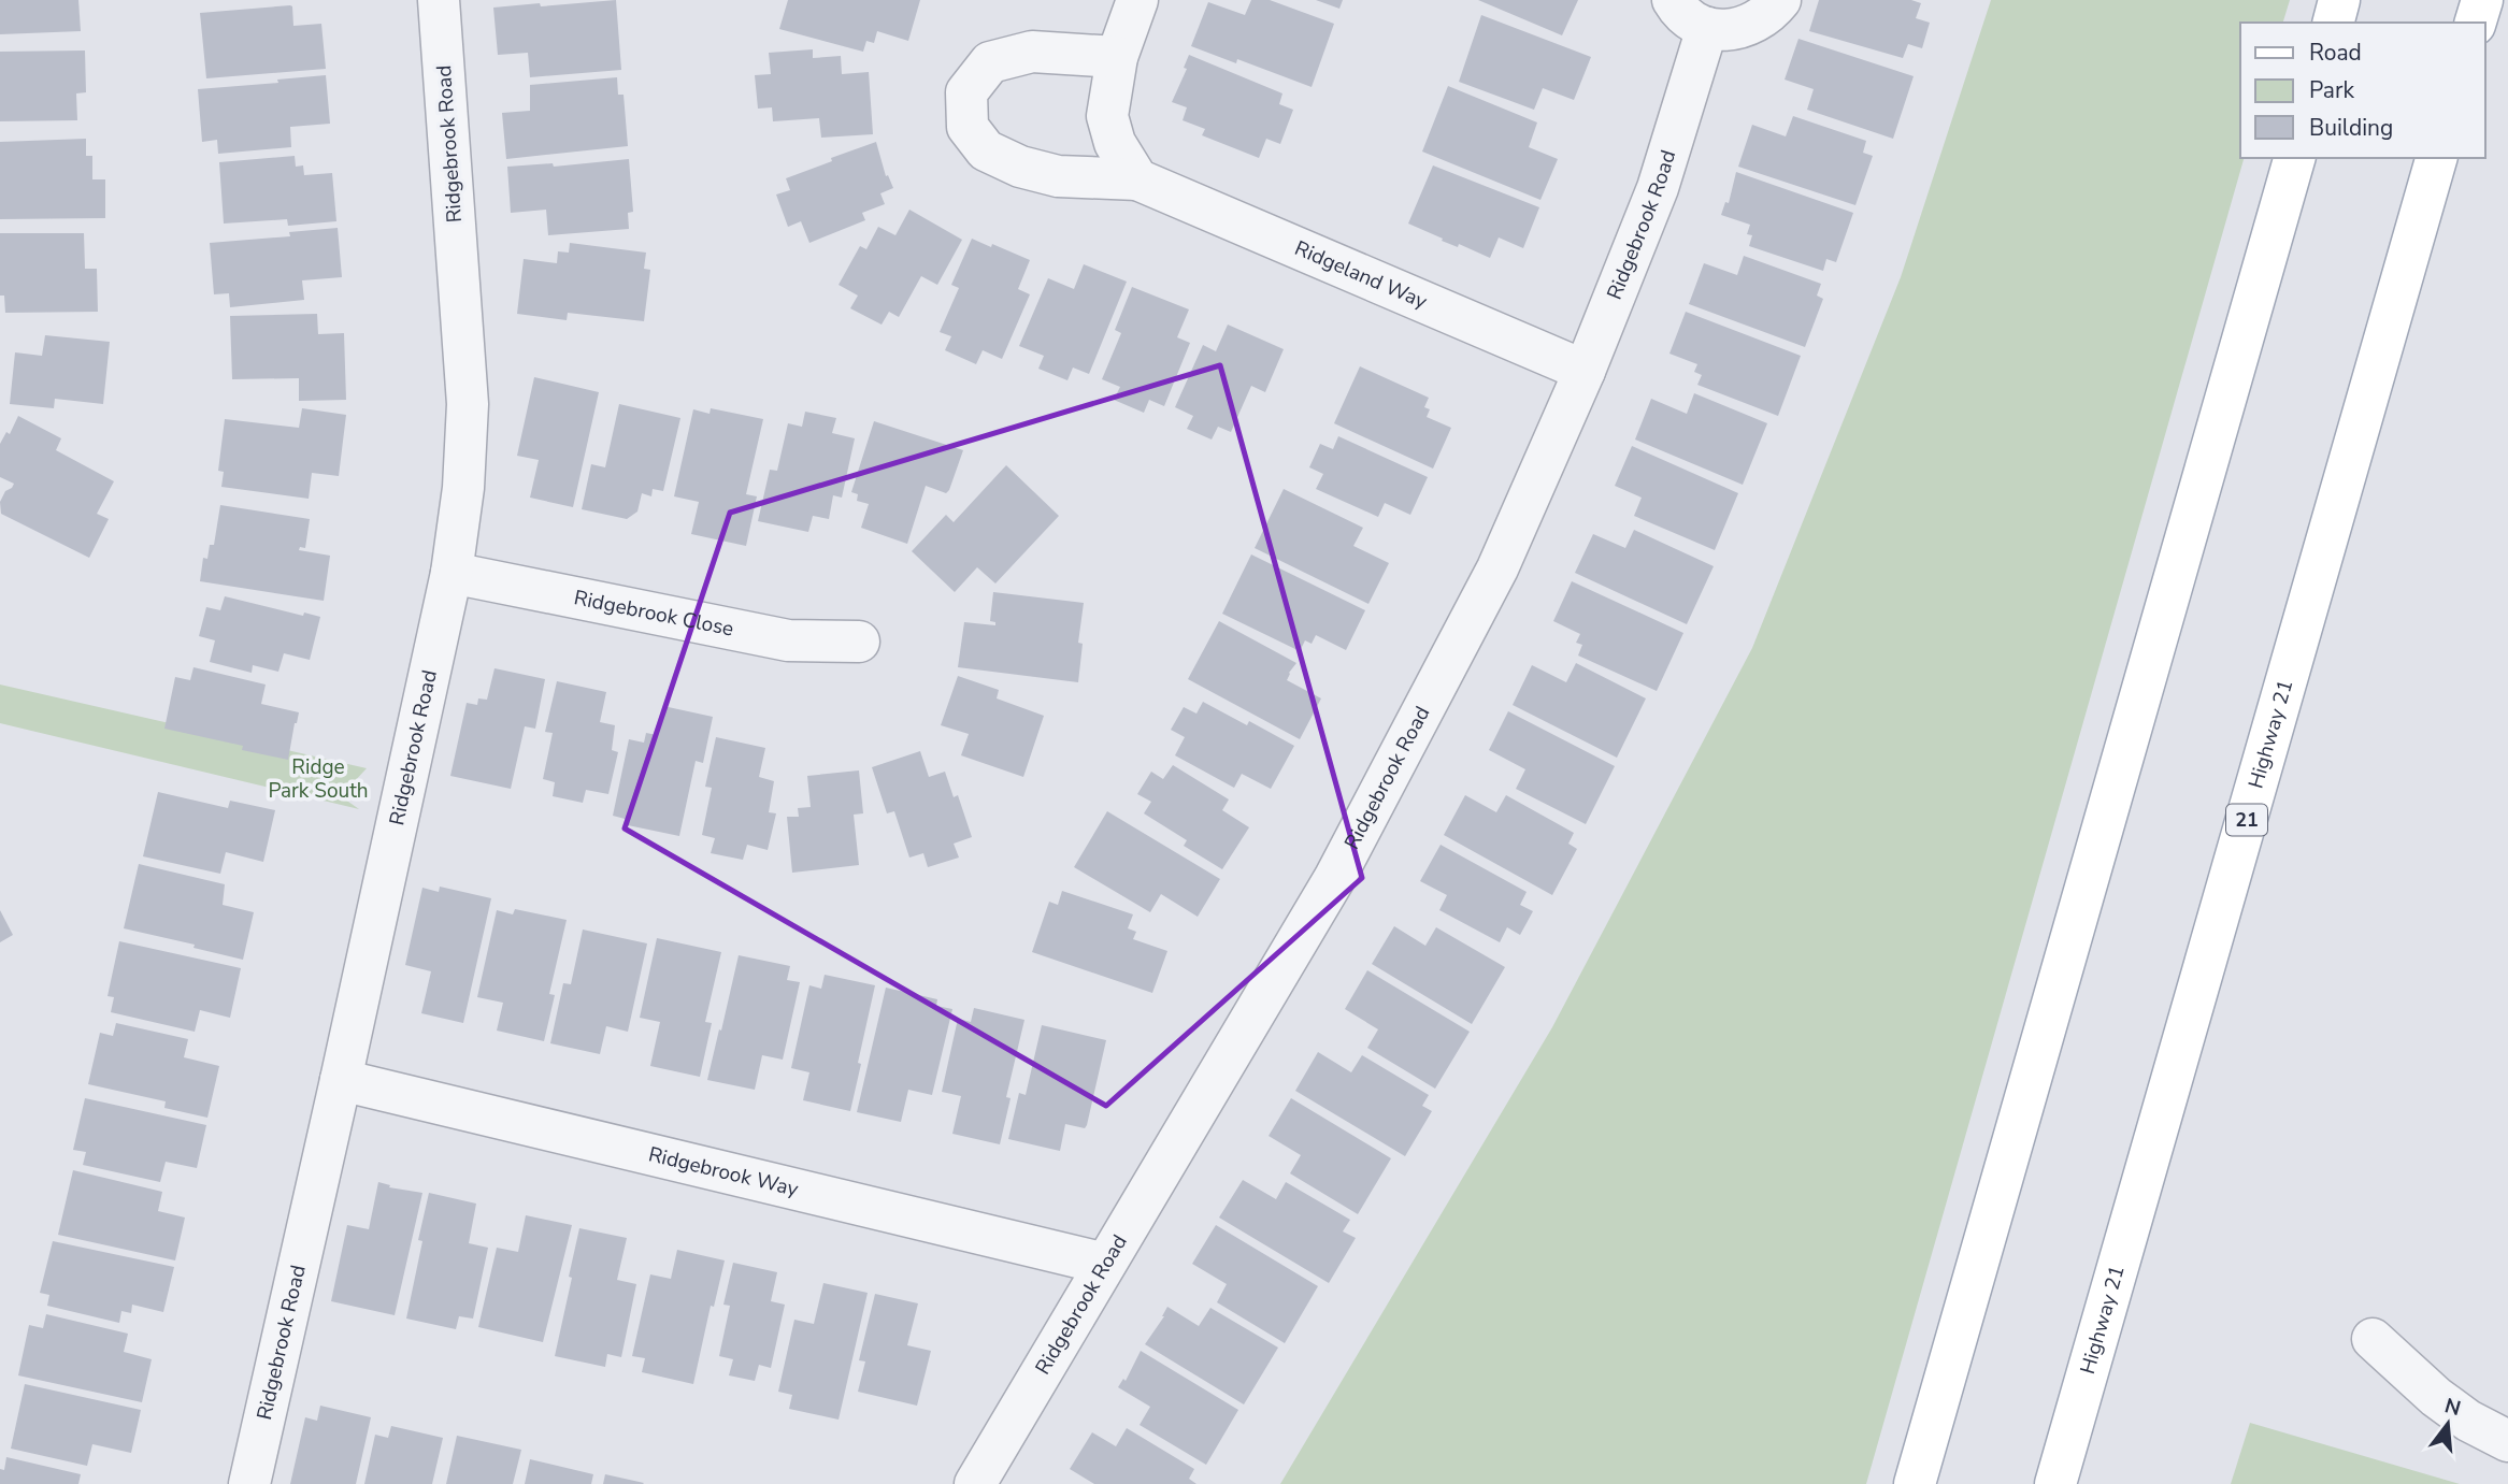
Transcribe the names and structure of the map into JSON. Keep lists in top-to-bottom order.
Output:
{
  "streets": {
    "main road": ["Highway 21", "21"],
    "street": [
      "Ridgebrook Road",
      "Ridgeland Way",
      "Ridgebrook Close",
      "Ridgebrook Way"
    ]
  },
  "crossings": [
    ["Ridgebrook Road", "Ridgeland Way"],
    ["Ridgebrook Road", "Ridgebrook Close"],
    ["Ridgebrook Road", "Ridgebrook Way"]
  ],
  "parks": ["Ridge Park South"],
  "legend": ["Road", "Park", "Building"],
  "north": "top"
}
